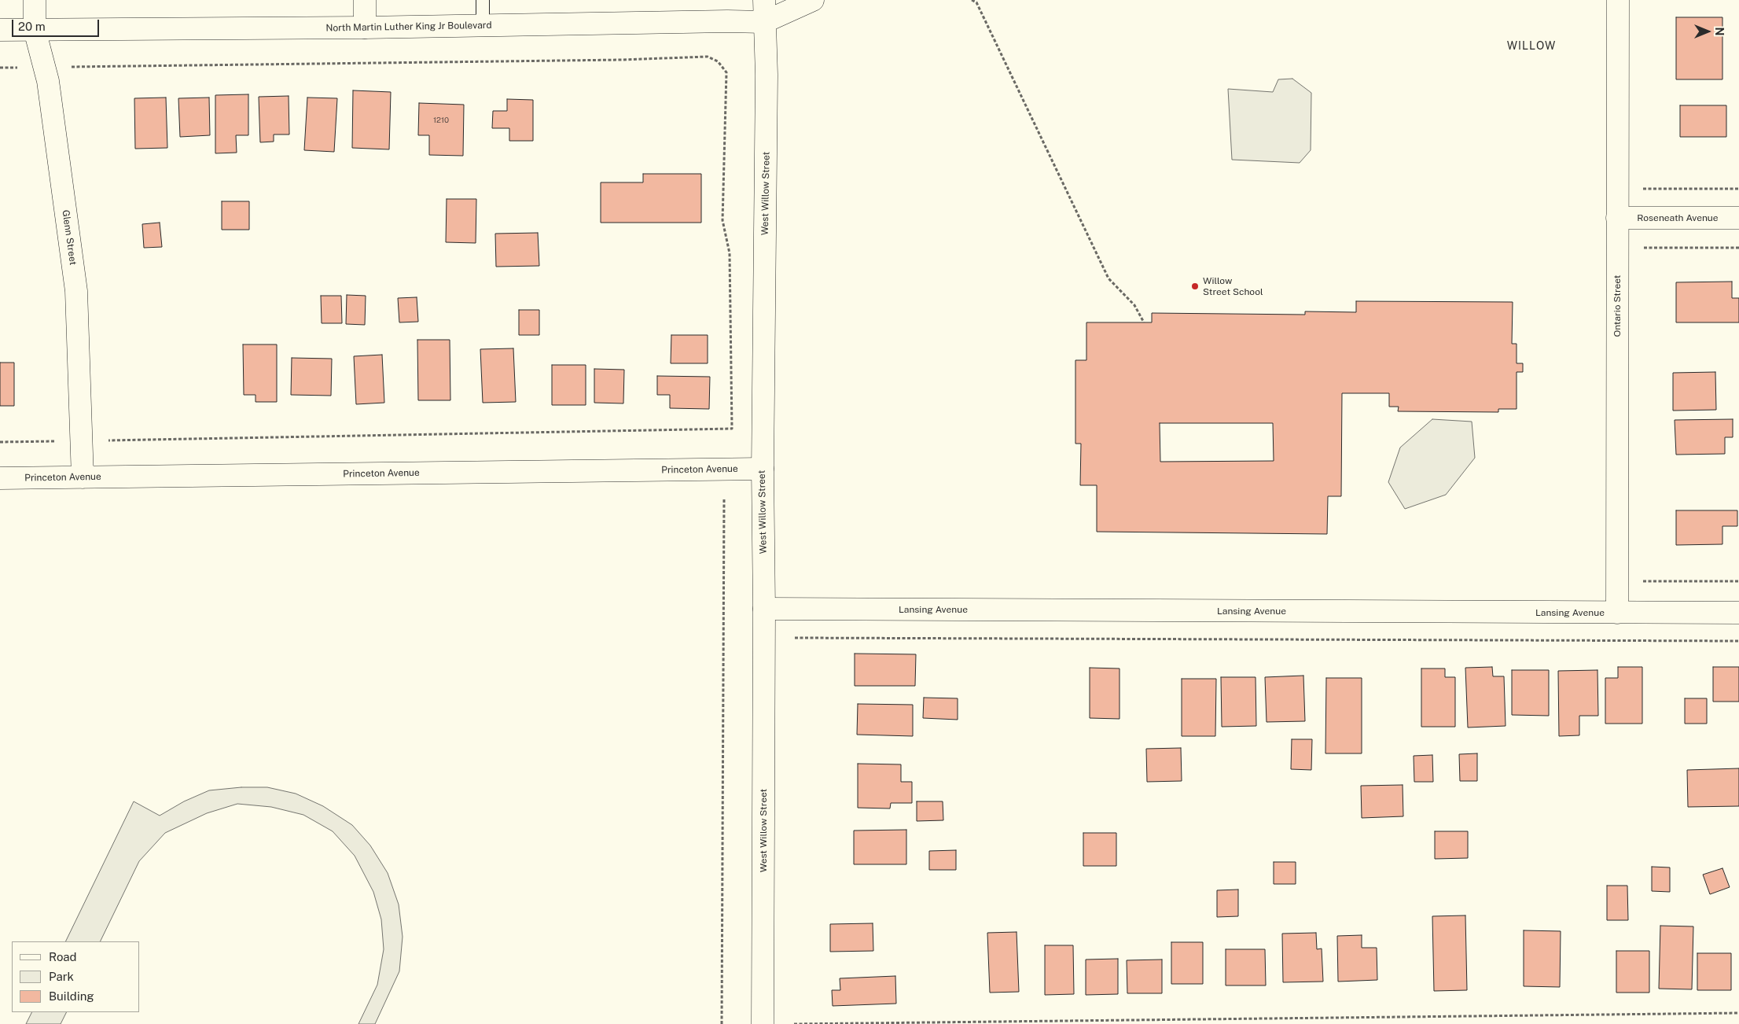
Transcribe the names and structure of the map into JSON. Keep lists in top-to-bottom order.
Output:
{
  "streets": {
    "street": [
      "North Martin Luther King Jr Boulevard",
      "West Willow Street",
      "Roseneath Avenue",
      "Glenn Street",
      "Ontario Street",
      "Princeton Avenue",
      "Lansing Avenue"
    ]
  },
  "crossings": [
    ["North Martin Luther King Jr Boulevard", "West Willow Street"],
    ["North Martin Luther King Jr Boulevard", "Glenn Street"],
    ["West Willow Street", "Princeton Avenue"],
    ["West Willow Street", "Lansing Avenue"],
    ["Roseneath Avenue", "Ontario Street"],
    ["Glenn Street", "Princeton Avenue"],
    ["Ontario Street", "Lansing Avenue"]
  ],
  "districts": ["WILLOW"],
  "places": ["Willow Street School"],
  "house_numbers": ["1210"],
  "legend": ["Road", "Park", "Building"],
  "scale_bar": "20 m",
  "north": "right"
}
